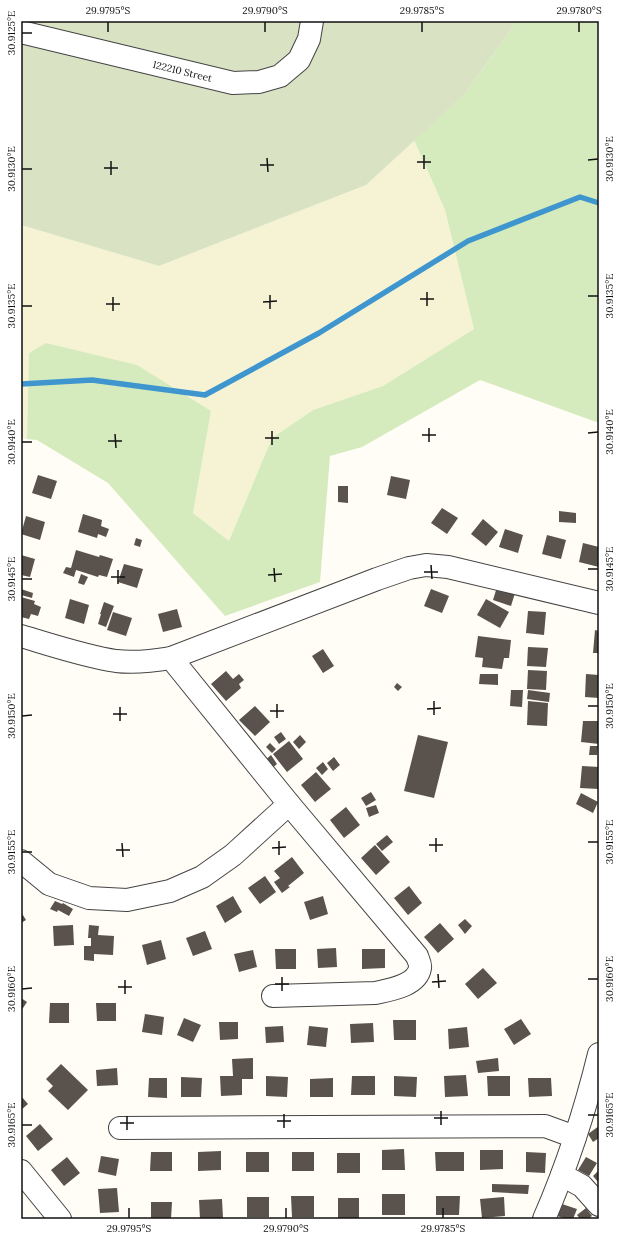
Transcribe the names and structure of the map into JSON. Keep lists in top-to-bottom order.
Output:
{
  "streets": {
    "street": ["122210 Street"]
  },
  "coordinates": [
    "29.9795°S",
    "29.9790°S",
    "29.9785°S",
    "29.9780°S",
    "30.9125°E",
    "30.9130°E",
    "30.9135°E",
    "30.9140°E",
    "30.9145°E",
    "30.9150°E",
    "30.9155°E",
    "30.9160°E",
    "30.9165°E"
  ]
}
